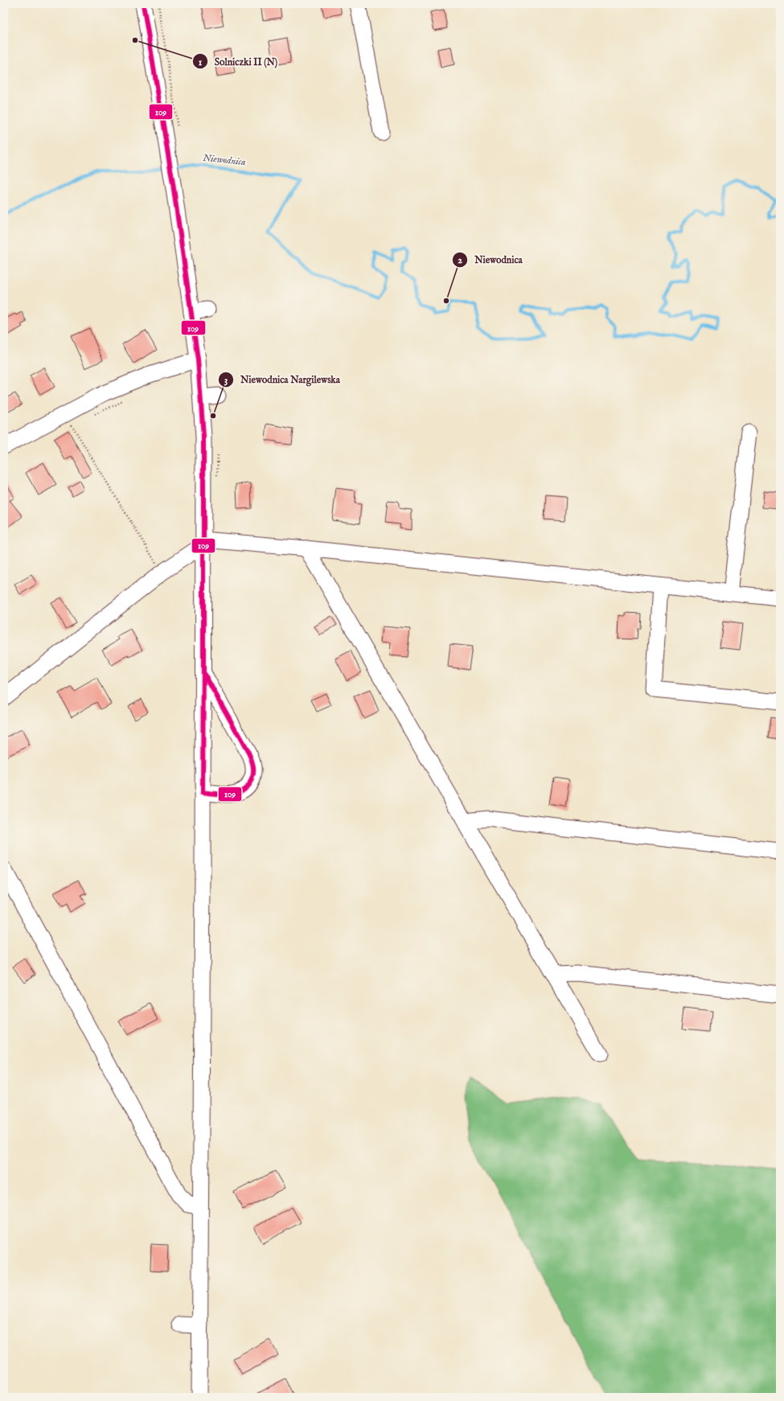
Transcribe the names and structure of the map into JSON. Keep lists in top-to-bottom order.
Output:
{
  "water": ["Niewodnica"],
  "places": ["Solniczki II (N)", "Niewodnica", "Niewodnica Nargilewska"],
  "lines": ["transit line 109"]
}
